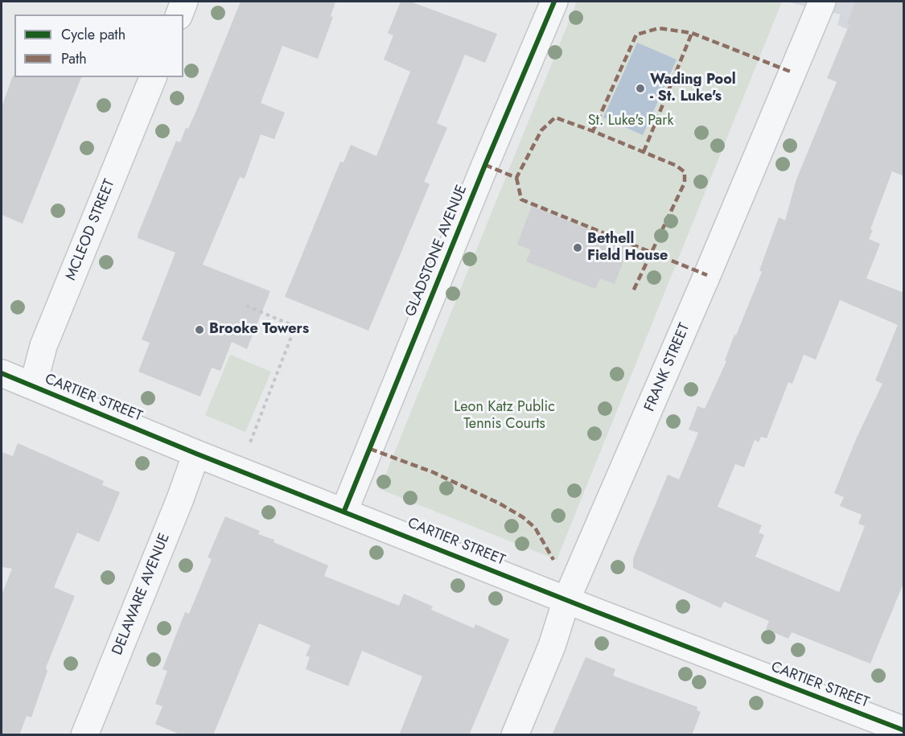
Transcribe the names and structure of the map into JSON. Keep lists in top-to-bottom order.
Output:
{
  "streets": {
    "street": [
      "MCLEOD STREET",
      "GLADSTONE AVENUE",
      "FRANK STREET",
      "CARTIER STREET",
      "DELAWARE AVENUE"
    ]
  },
  "crossings": [
    ["MCLEOD STREET", "CARTIER STREET"],
    ["GLADSTONE AVENUE", "CARTIER STREET"],
    ["FRANK STREET", "CARTIER STREET"],
    ["CARTIER STREET", "DELAWARE AVENUE"]
  ],
  "parks": ["St. Luke's Park", "Leon Katz Public Tennis Courts"],
  "places": ["Wading Pool - St. Luke's", "Bethell Field House", "Brooke Towers"],
  "legend": ["Cycle path", "Path"]
}
